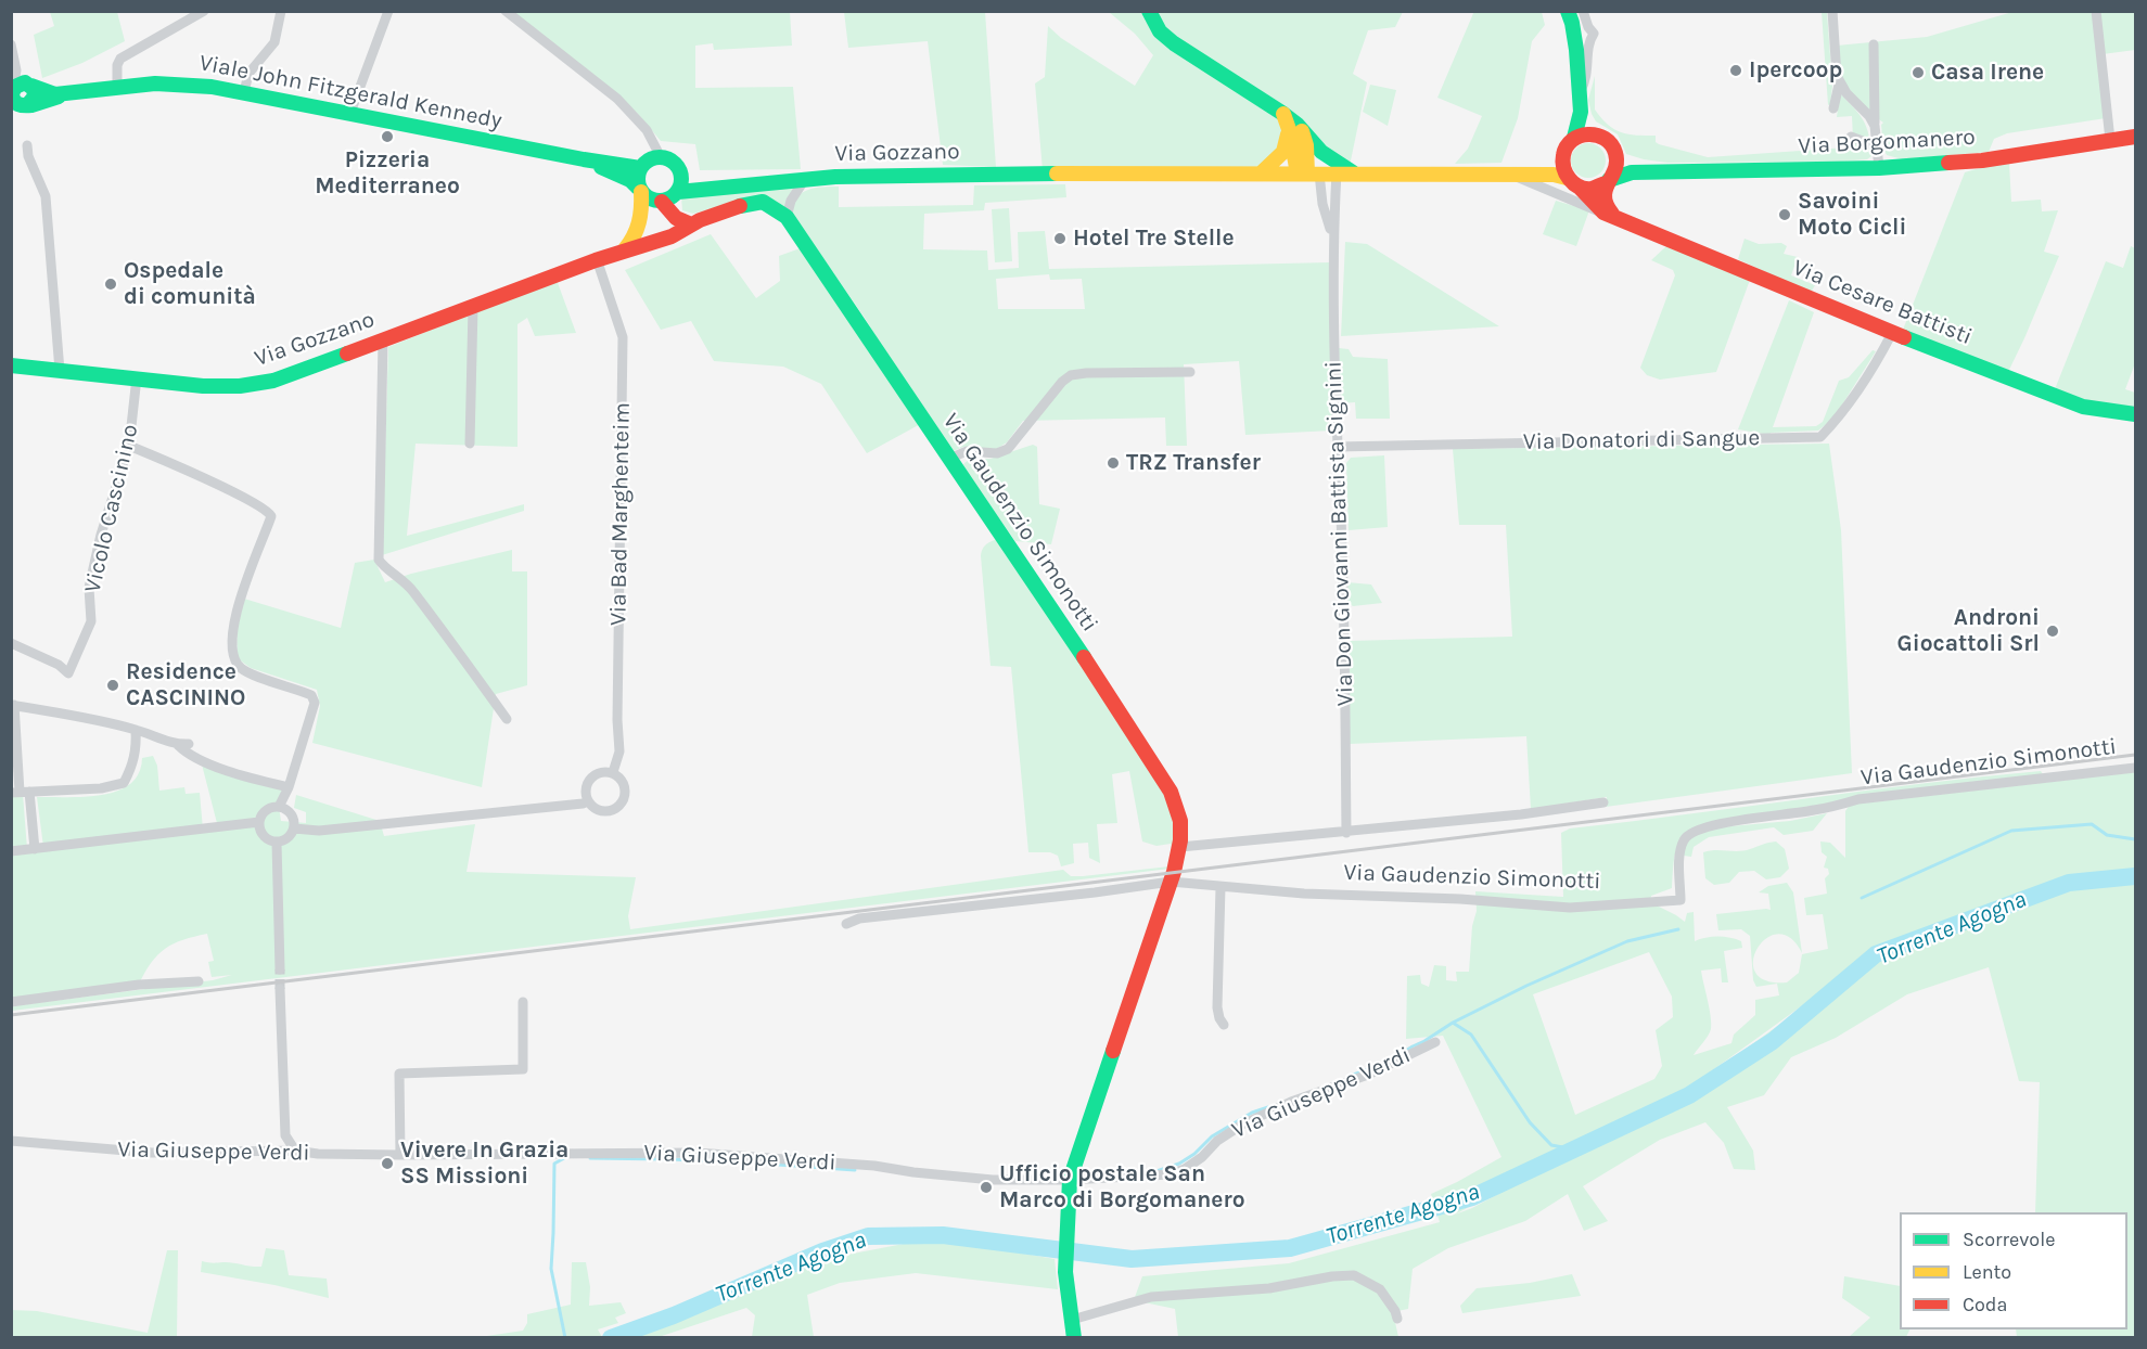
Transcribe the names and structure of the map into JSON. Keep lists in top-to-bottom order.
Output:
{
  "streets": {
    "street": [
      "Viale John Fitzgerald Kennedy",
      "Via Borgomanero",
      "Via Gozzano",
      "Via Cesare Battisti",
      "Via Donatori di Sangue",
      "Vicolo Cascinino",
      "Via Bad Marghenteim",
      "Via Gaudenzio Simonotti",
      "Via Don Giovanni Battista Signini",
      "Via Giuseppe Verdi"
    ]
  },
  "crossings": [
    ["Viale John Fitzgerald Kennedy", "Via Gozzano"],
    ["Via Borgomanero", "Via Cesare Battisti"],
    ["Via Gozzano", "Vicolo Cascinino"],
    ["Via Gozzano", "Via Bad Marghenteim"],
    ["Via Gozzano", "Via Gaudenzio Simonotti"],
    ["Via Cesare Battisti", "Via Donatori di Sangue"],
    ["Via Donatori di Sangue", "Via Don Giovanni Battista Signini"],
    ["Via Gaudenzio Simonotti", "Via Giuseppe Verdi"]
  ],
  "water": ["Torrente Agogna"],
  "places": [
    "Ipercoop",
    "Casa Irene",
    "Pizzeria Mediterraneo",
    "Savoini Moto Cicli",
    "Hotel Tre Stelle",
    "Ospedale di comunità",
    "TRZ Transfer",
    "Androni Giocattoli Srl",
    "Residence CASCININO",
    "Vivere In Grazia SS Missioni",
    "Ufficio postale San Marco di Borgomanero"
  ],
  "legend": ["Scorrevole", "Lento", "Coda"]
}
